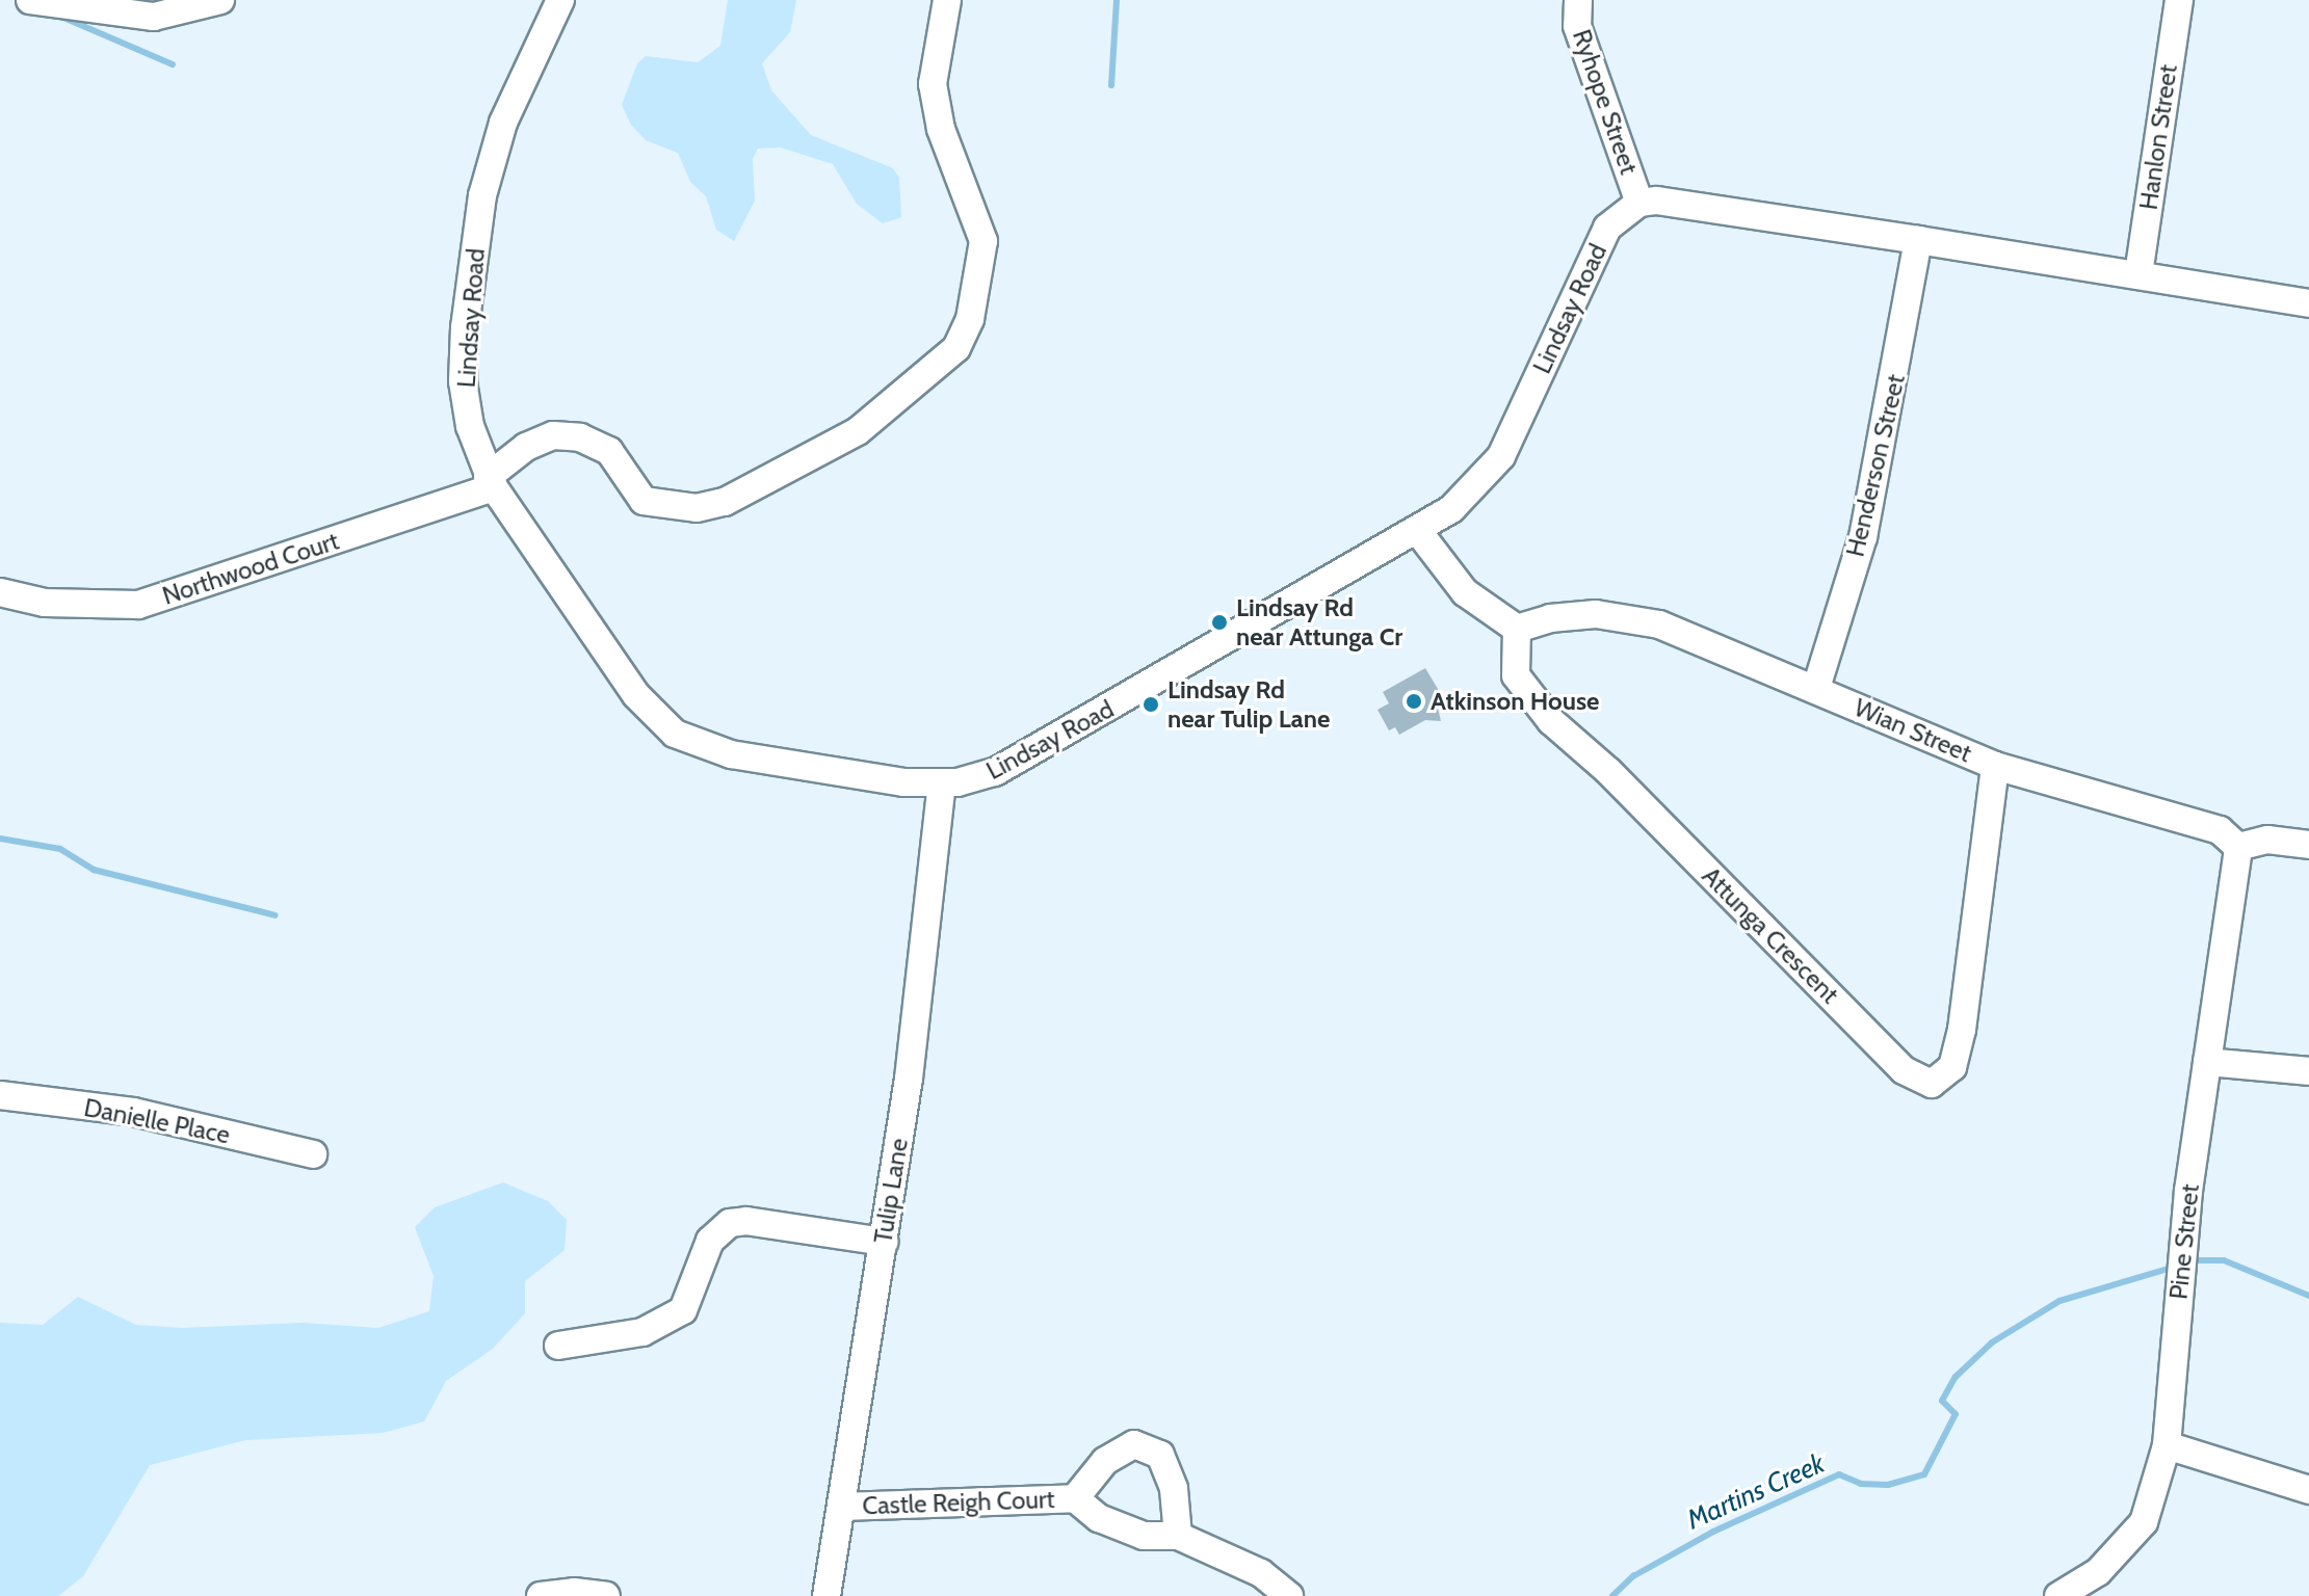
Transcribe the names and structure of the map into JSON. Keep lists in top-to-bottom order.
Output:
{
  "streets": {
    "street": [
      "Ryhope Street",
      "Hanlon Street",
      "Lindsay Road",
      "Henderson Street",
      "Northwood Court",
      "Wian Street",
      "Attunga Crescent",
      "Danielle Place",
      "Tulip Lane",
      "Pine Street",
      "Castle Reigh Court"
    ]
  },
  "crossings": [
    ["Ryhope Street", "Lindsay Road"],
    ["Lindsay Road", "Northwood Court"],
    ["Lindsay Road", "Tulip Lane"],
    ["Henderson Street", "Wian Street"],
    ["Wian Street", "Attunga Crescent"],
    ["Wian Street", "Pine Street"],
    ["Tulip Lane", "Castle Reigh Court"]
  ],
  "water": ["Martins Creek"],
  "places": ["Lindsay Rd near Attunga Cr", "Atkinson House", "Lindsay Rd near Tulip Lane"]
}
